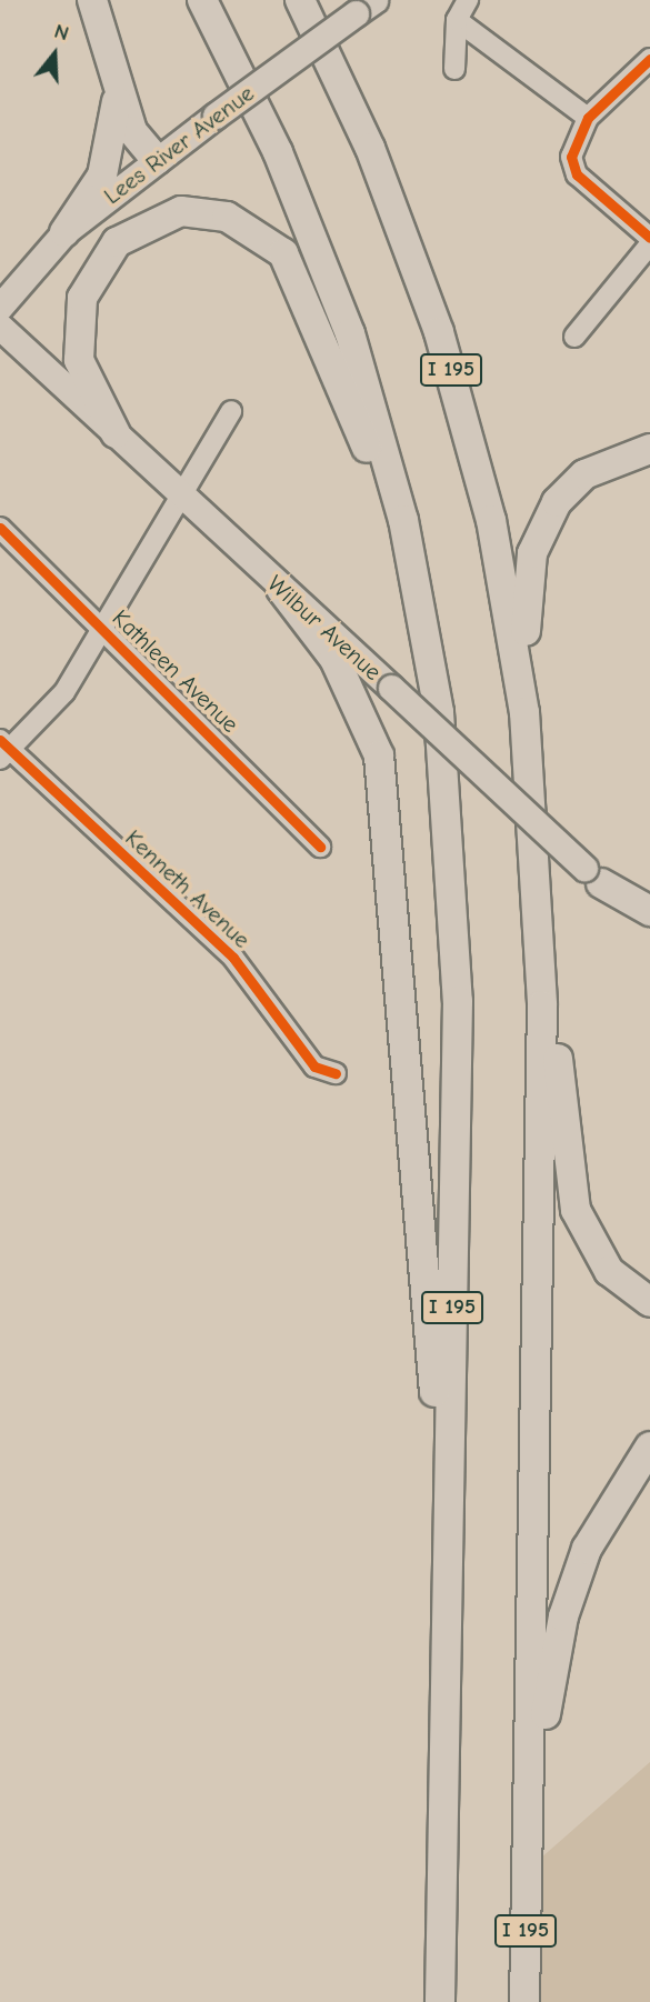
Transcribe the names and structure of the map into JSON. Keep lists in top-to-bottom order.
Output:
{
  "streets": {
    "highway": ["I 195"],
    "main road": ["Lees River Avenue", "Wilbur Avenue"],
    "street": ["Kathleen Avenue", "Kenneth Avenue"]
  },
  "north": "top"
}
